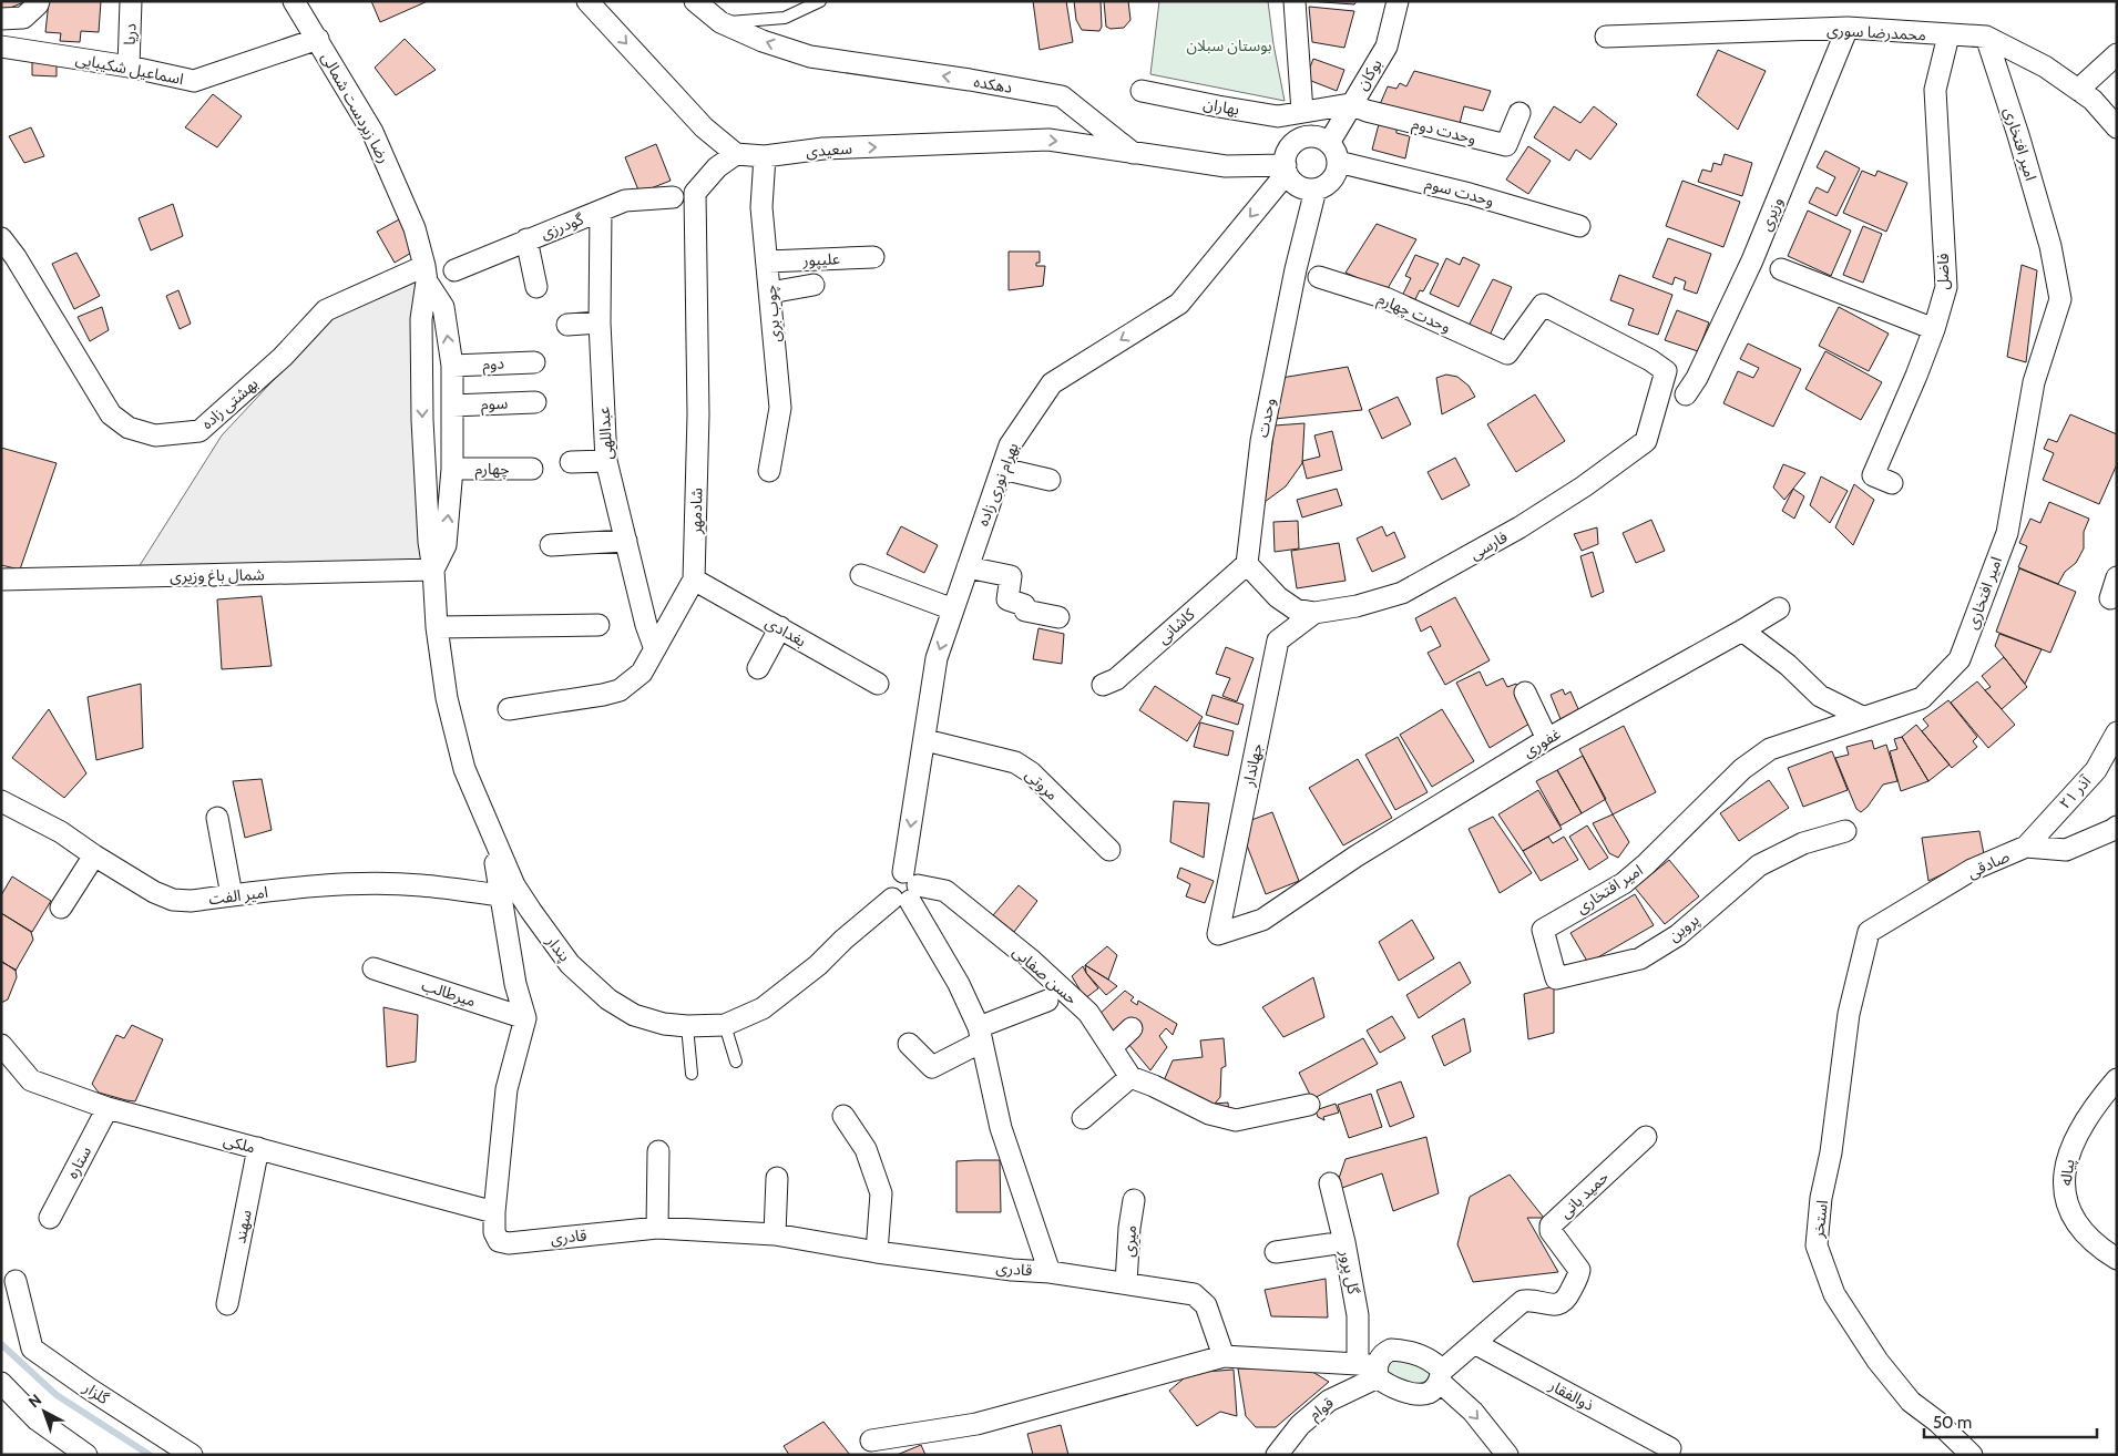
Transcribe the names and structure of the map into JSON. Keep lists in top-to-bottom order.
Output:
{
  "streets": {
    "street": [
      "محمدرضا سوری",
      "دریا",
      "اسماعیل شکیبایی",
      "بوکان",
      "دهکده",
      "بهاران",
      "رضا زبردست شمالی",
      "وحدت دوم",
      "امیر افتخاری",
      "سعیدی",
      "وحدت سوم",
      "وزیری",
      "گودرزی",
      "علیپور",
      "فاضل",
      "وحدت چهارم",
      "چوب بری",
      "دوم",
      "بهشتی زاده",
      "سوم",
      "وحدت",
      "عبداللهی",
      "چهارم",
      "بهرام نوری زاده",
      "شادمهر",
      "فارسی",
      "شمال باغ وزیری",
      "کاشانی",
      "بغدادی",
      "غفوری",
      "جهاندار",
      "مروتی",
      "۲۱ آذر",
      "صادقی",
      "امیر الفت",
      "پروین",
      "پندار",
      "حسن صفایی",
      "میرطالب",
      "ملکی",
      "ستاره",
      "پیاله",
      "حمید بانی",
      "استخر",
      "سهند",
      "قادری",
      "میری",
      "گل پرور",
      "گلزار",
      "ذوالفقار",
      "قوام"
    ]
  },
  "crossings": [
    ["محمدرضا سوری", "امیر افتخاری"],
    ["محمدرضا سوری", "وزیری"],
    ["محمدرضا سوری", "فاضل"],
    ["دریا", "اسماعیل شکیبایی"],
    ["اسماعیل شکیبایی", "رضا زبردست شمالی"],
    ["بوکان", "بهاران"],
    ["بوکان", "وحدت دوم"],
    ["بوکان", "وحدت سوم"],
    ["بوکان", "وحدت"],
    ["بوکان", "بهرام نوری زاده"],
    ["دهکده", "سعیدی"],
    ["بهاران", "وحدت دوم"],
    ["رضا زبردست شمالی", "بهشتی زاده"],
    ["رضا زبردست شمالی", "پندار"],
    ["امیر افتخاری", "پروین"],
    ["سعیدی", "چوب بری"],
    ["سعیدی", "شادمهر"],
    ["وحدت سوم", "وحدت"],
    ["وحدت سوم", "بهرام نوری زاده"],
    ["گودرزی", "عبداللهی"],
    ["علیپور", "چوب بری"],
    ["وحدت چهارم", "فارسی"],
    ["بهشتی زاده", "پندار"],
    ["وحدت", "بهرام نوری زاده"],
    ["وحدت", "کاشانی"],
    ["عبداللهی", "شادمهر"],
    ["بهرام نوری زاده", "مروتی"],
    ["بهرام نوری زاده", "پندار"],
    ["بهرام نوری زاده", "حسن صفایی"],
    ["بهرام نوری زاده", "قادری"],
    ["شادمهر", "بغدادی"],
    ["فارسی", "جهاندار"],
    ["شمال باغ وزیری", "پندار"],
    ["غفوری", "جهاندار"],
    ["۲۱ آذر", "صادقی"],
    ["صادقی", "استخر"],
    ["پندار", "حسن صفایی"],
    ["پندار", "قادری"],
    ["حسن صفایی", "قادری"],
    ["میرطالب", "قادری"],
    ["ملکی", "ستاره"],
    ["ملکی", "سهند"],
    ["ملکی", "قادری"],
    ["حمید بانی", "گل پرور"],
    ["حمید بانی", "ذوالفقار"],
    ["حمید بانی", "قوام"],
    ["قادری", "میری"],
    ["گل پرور", "قوام"]
  ],
  "one_way": ["دهکده", "سعیدی", "بهرام نوری زاده"],
  "parks": ["بوستان سبلان"],
  "scale_bar": "50 m",
  "north": "top left"
}
